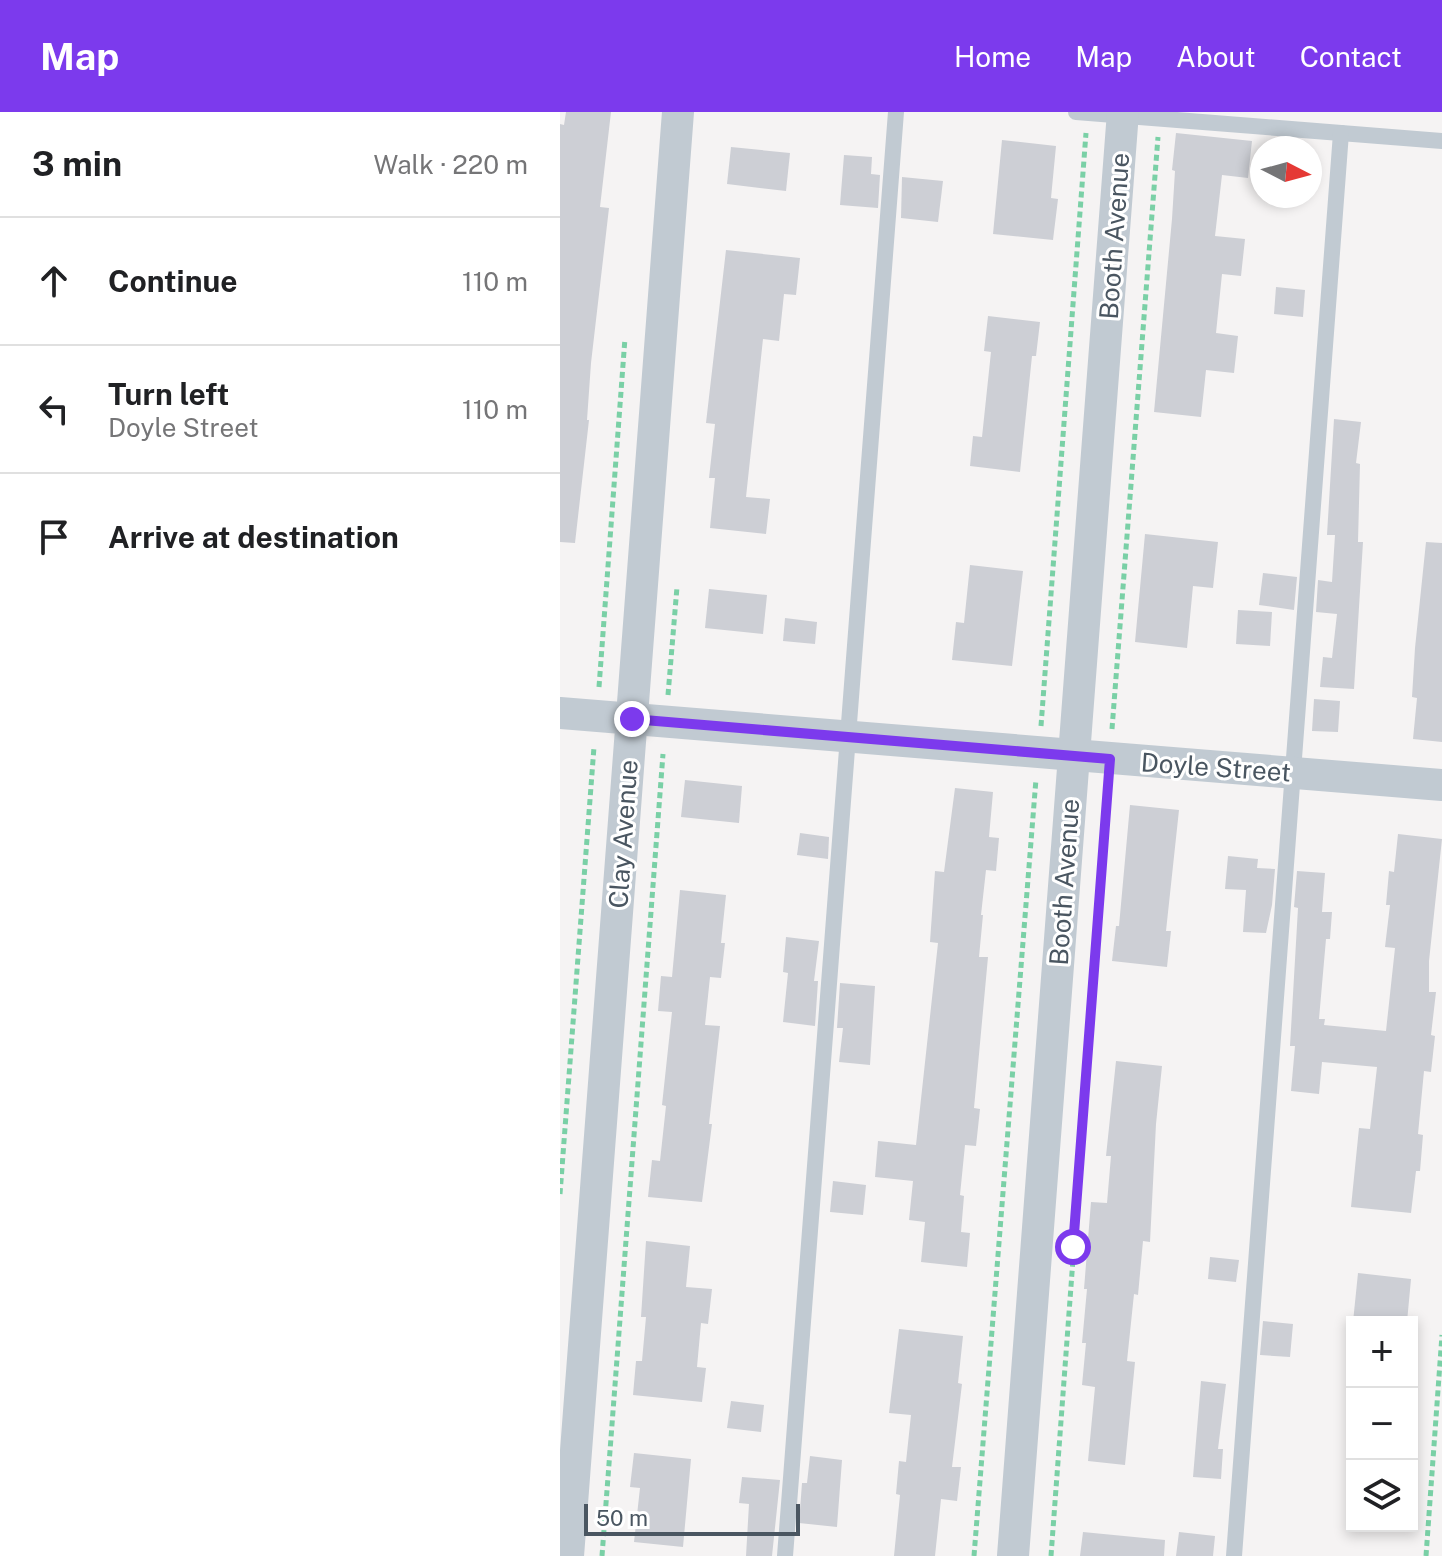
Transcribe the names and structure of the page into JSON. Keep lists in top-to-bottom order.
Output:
{
  "streets": {
    "street": ["Booth Avenue", "Doyle Street", "Clay Avenue"]
  },
  "crossings": [
    ["Booth Avenue", "Doyle Street"],
    ["Doyle Street", "Clay Avenue"]
  ],
  "scale_bar": "50 m",
  "north": "right",
  "page": {
    "header": "Map",
    "nav": [
      "Home",
      "Map",
      "About",
      "Contact"
    ],
    "heading": ["3 min", "Walk · 220 m"],
    "list": [
      ["Continue", "110 m"],
      ["Turn left", "Doyle Street", "110 m"],
      "Arrive at destination"
    ],
    "map_buttons": ["+", "−"],
    "scale": "50 m"
  }
}
